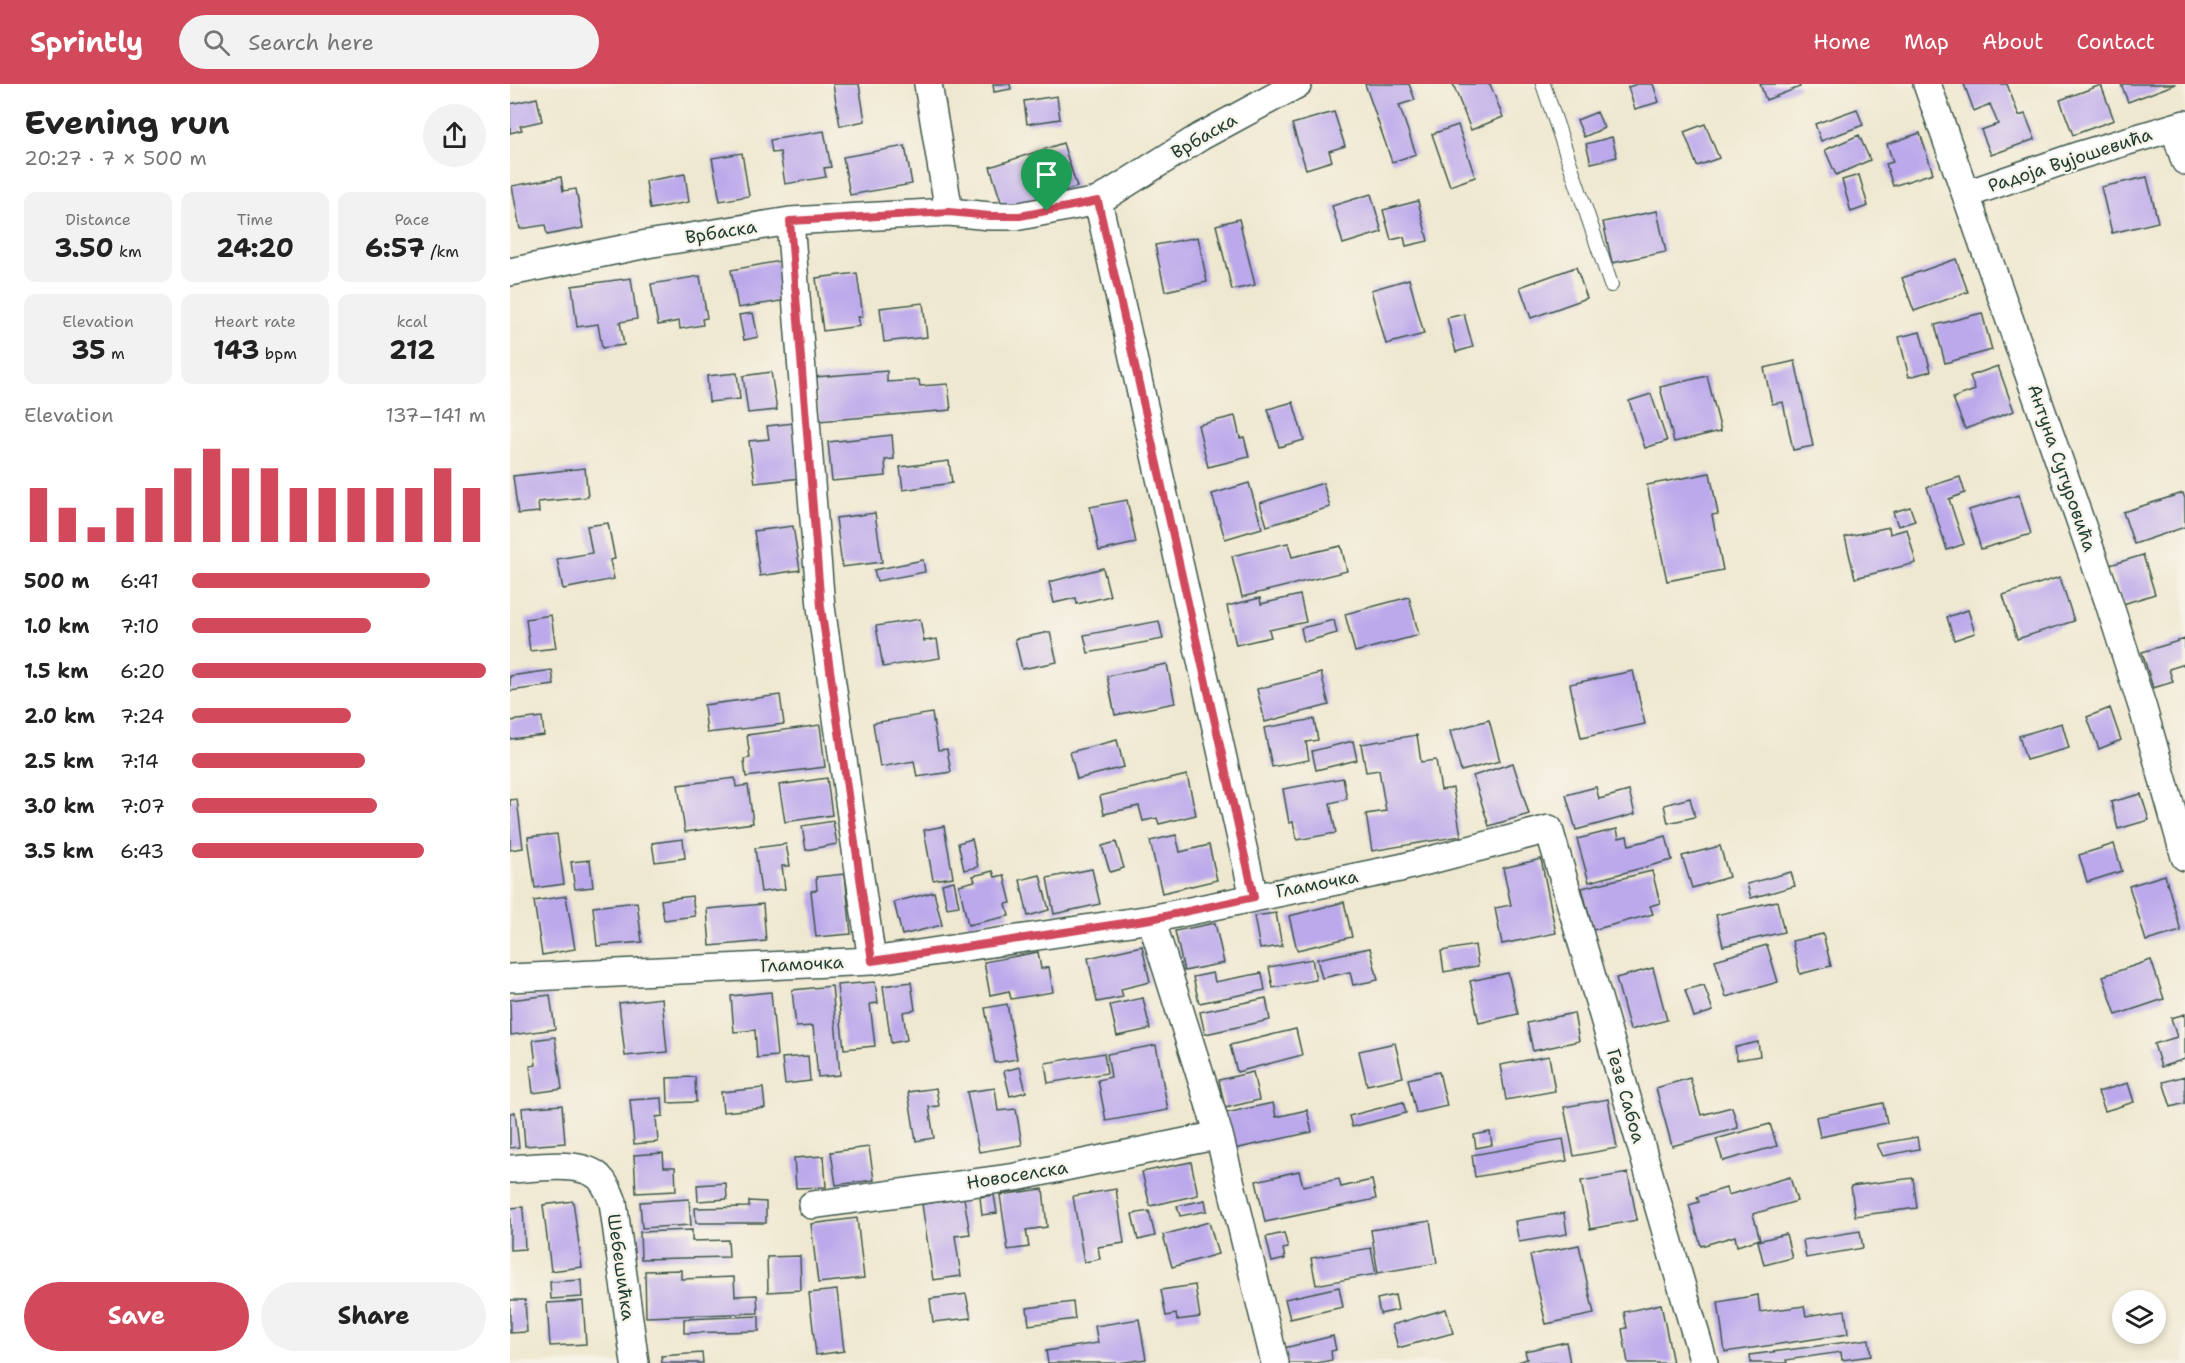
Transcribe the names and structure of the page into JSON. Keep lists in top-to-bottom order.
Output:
{
  "streets": {
    "street": [
      "Врбаска",
      "Радоја Вујошевића",
      "Антуна Сутуровића",
      "Гламочка",
      "Гезе Сабоа",
      "Новоселска",
      "Шебешићка"
    ]
  },
  "crossings": [
    ["Радоја Вујошевића", "Антуна Сутуровића"],
    ["Гламочка", "Гезе Сабоа"]
  ],
  "page": {
    "header": "Sprintly",
    "search": "Search here",
    "nav": [
      "Home",
      "Map",
      "About",
      "Contact"
    ],
    "heading": ["Evening run", "20:27 · 7 × 500 m"],
    "stats": [
      ["Distance", "3.50 km"],
      ["Time", "24:20"],
      ["Pace", "6:57 /km"],
      ["Elevation", "35 m"],
      ["Heart rate", "143 bpm"],
      ["kcal", "212"]
    ],
    "chart": ["Elevation", "137–141 m"],
    "list": [
      {
        "name": "500 m",
        "note": "6:41"
      },
      {
        "name": "1.0 km",
        "note": "7:10"
      },
      {
        "name": "1.5 km",
        "note": "6:20"
      },
      {
        "name": "2.0 km",
        "note": "7:24"
      },
      {
        "name": "2.5 km",
        "note": "7:14"
      },
      {
        "name": "3.0 km",
        "note": "7:07"
      },
      {
        "name": "3.5 km",
        "note": "6:43"
      }
    ],
    "buttons": ["Save", "Share"]
  }
}
